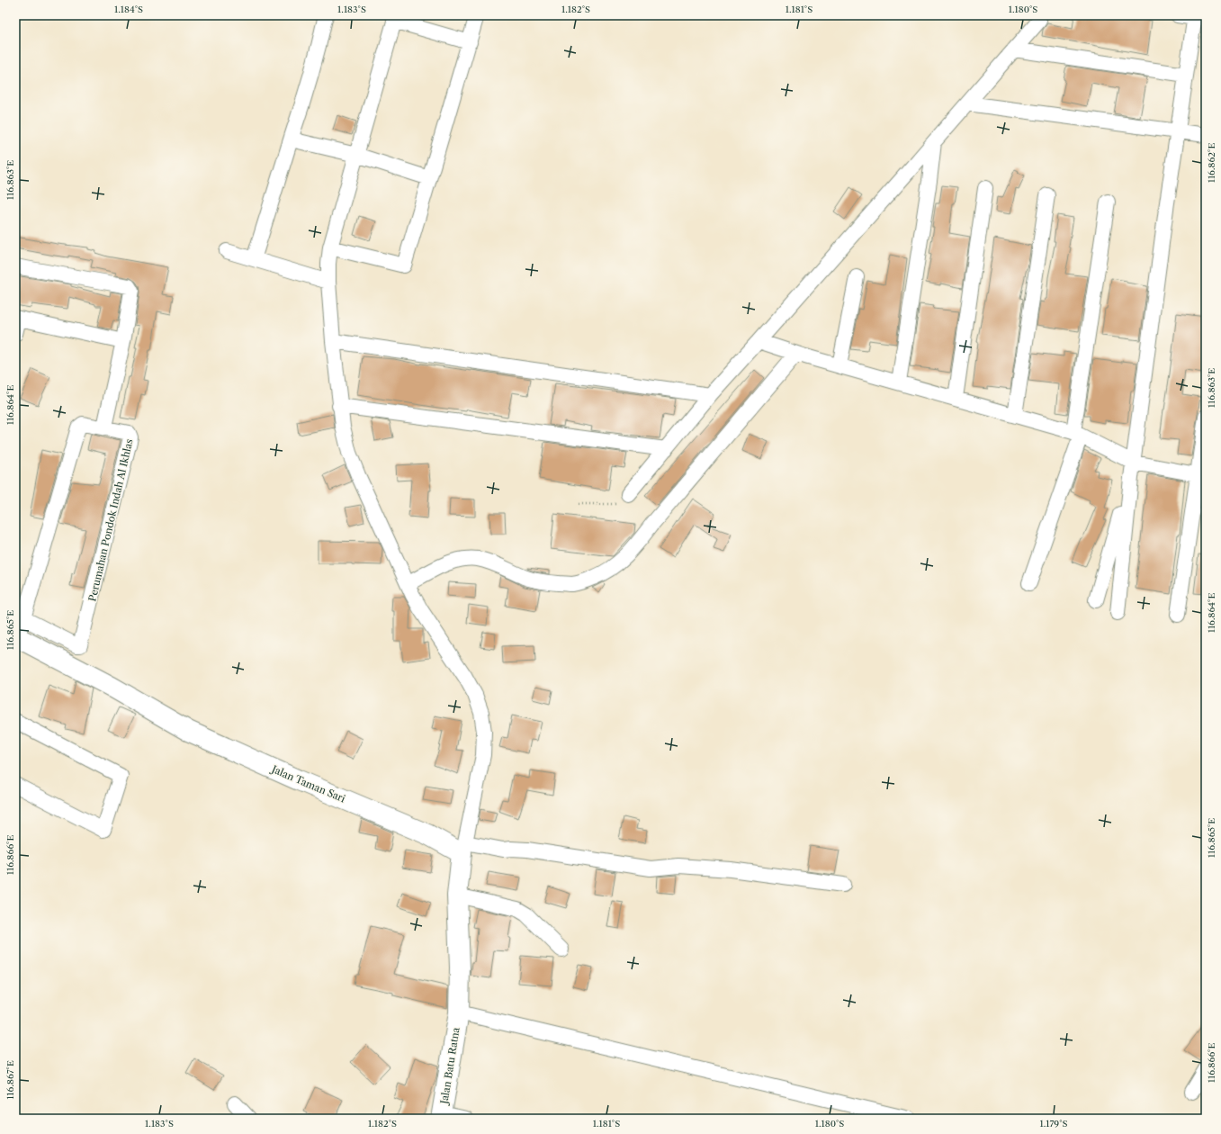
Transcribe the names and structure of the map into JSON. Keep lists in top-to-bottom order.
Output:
{
  "streets": {
    "street": ["Perumahan Pondok Indah Al Ikhlas", "Jalan Taman Sari", "Jalan Batu Ratna"]
  },
  "crossings": [
    ["Perumahan Pondok Indah Al Ikhlas", "Jalan Taman Sari"]
  ],
  "coordinates": [
    "1.184°S",
    "1.183°S",
    "1.182°S",
    "1.181°S",
    "1.180°S",
    "116.862°E",
    "116.863°E",
    "116.864°E",
    "116.865°E",
    "116.866°E",
    "116.867°E",
    "1.179°S"
  ]
}
